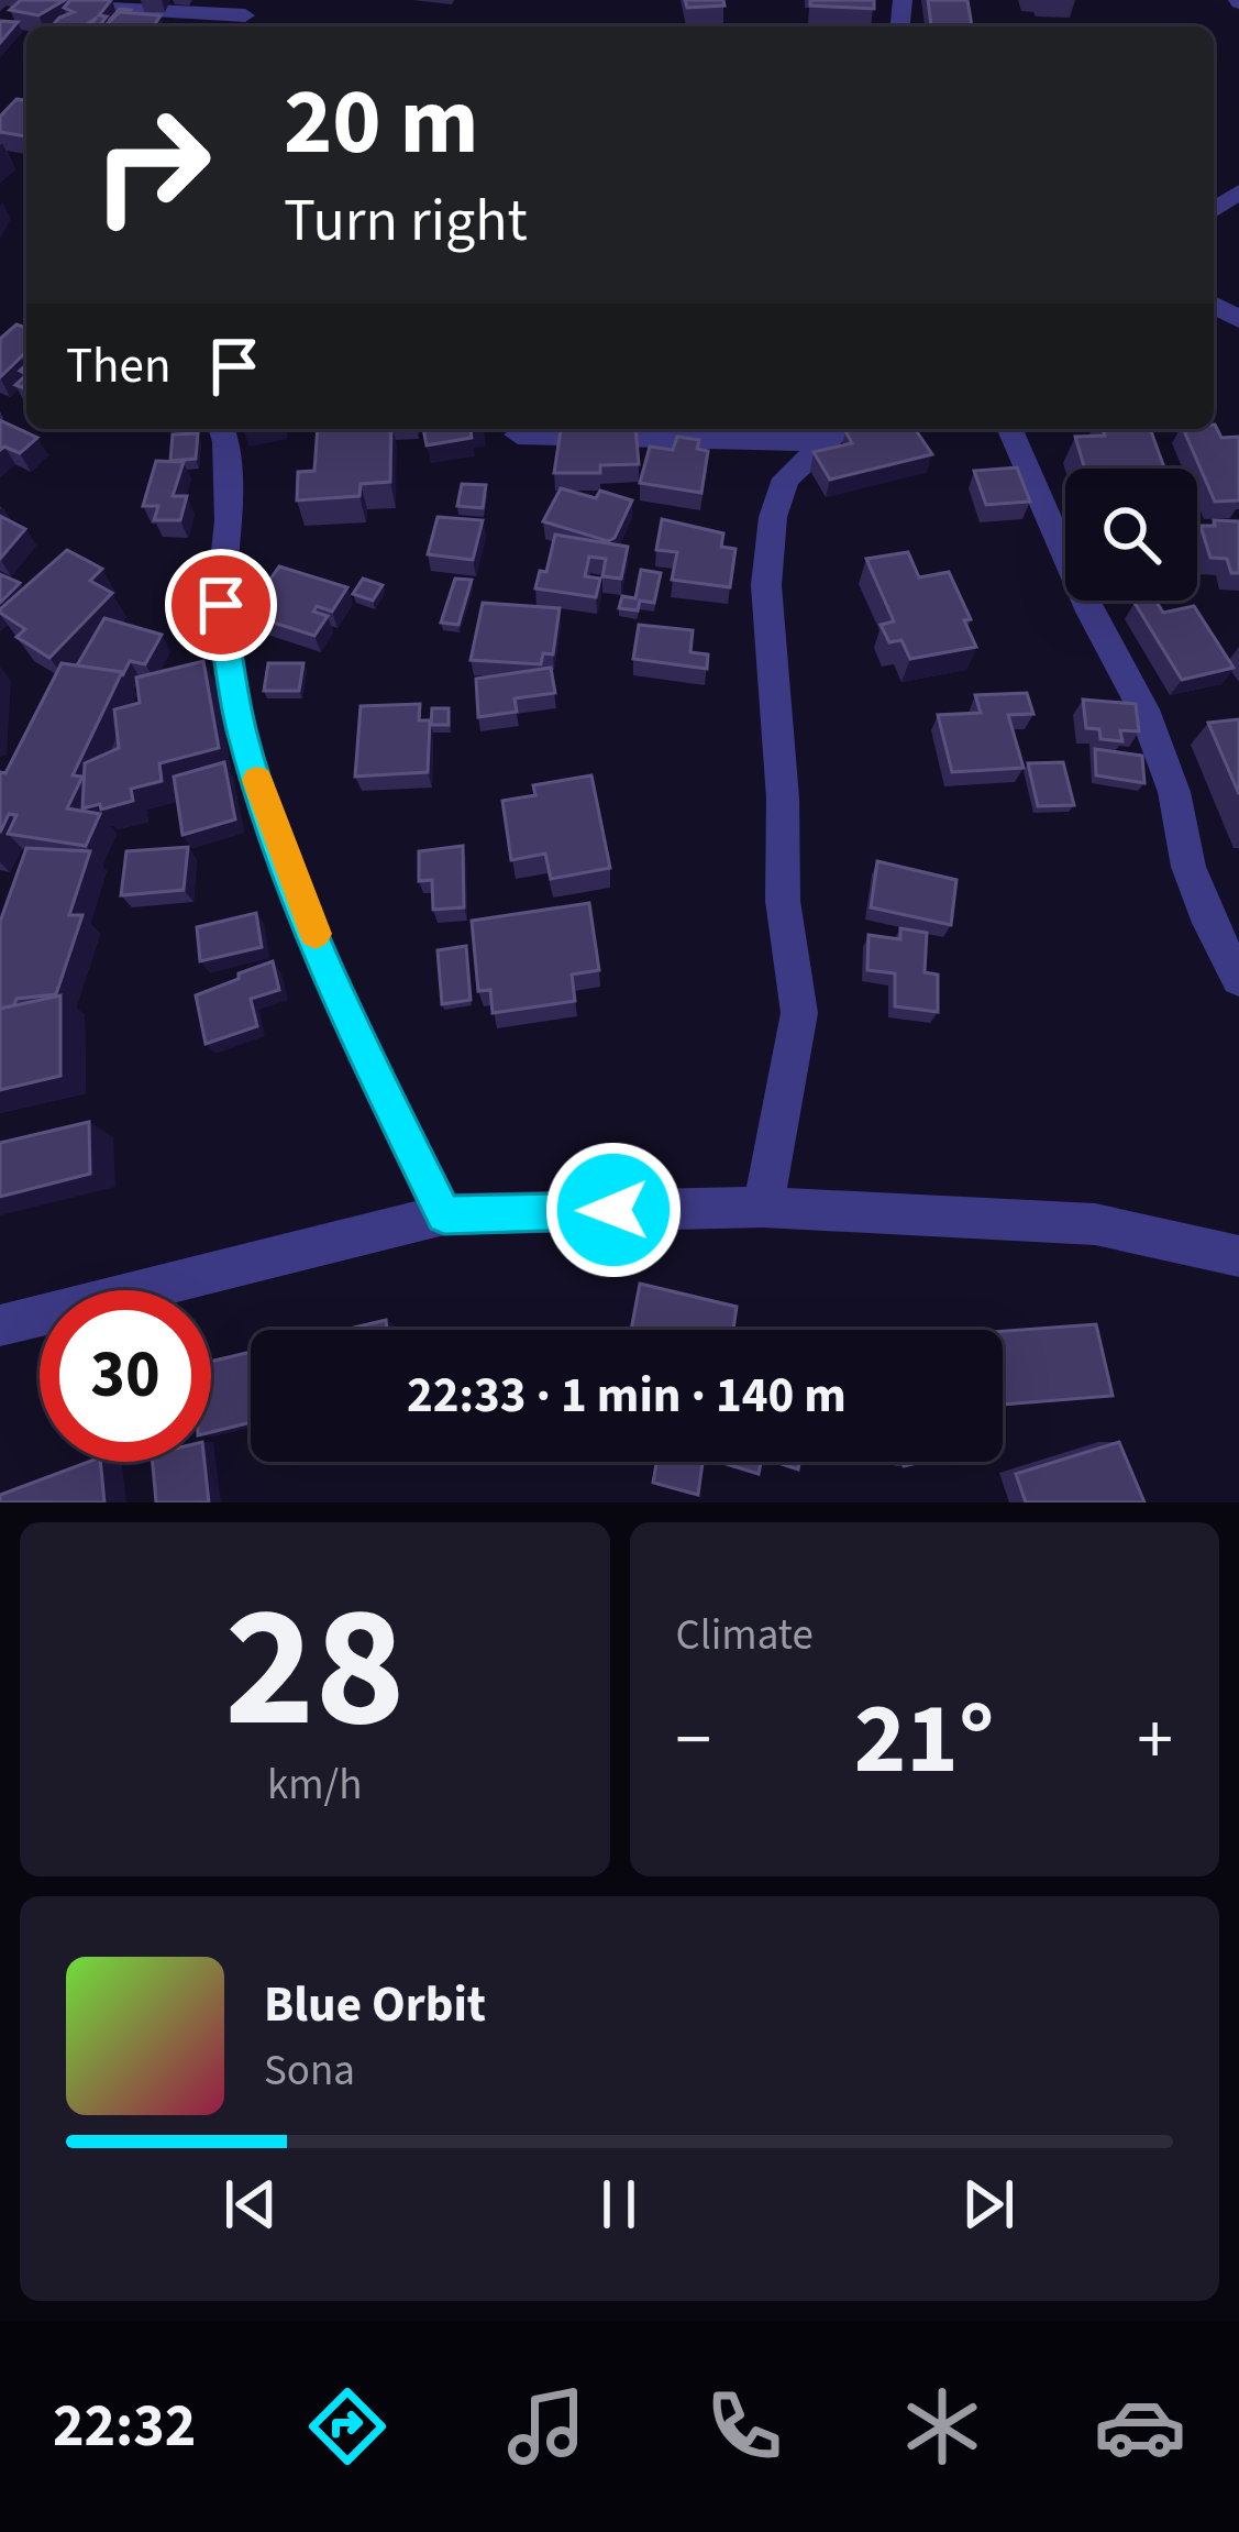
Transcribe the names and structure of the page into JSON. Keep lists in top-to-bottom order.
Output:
{
  "page": {
    "turn": ["20 m", "Turn right"],
    "then": "Then",
    "limit": "30",
    "trip": "22:33 · 1 min · 140 m",
    "tile": [
      ["28", "km/h"],
      "Climate"
    ],
    "heat": ["−", "21°", "+"],
    "song": ["Blue Orbit", "Sona"],
    "tabs": "22:32"
  }
}
